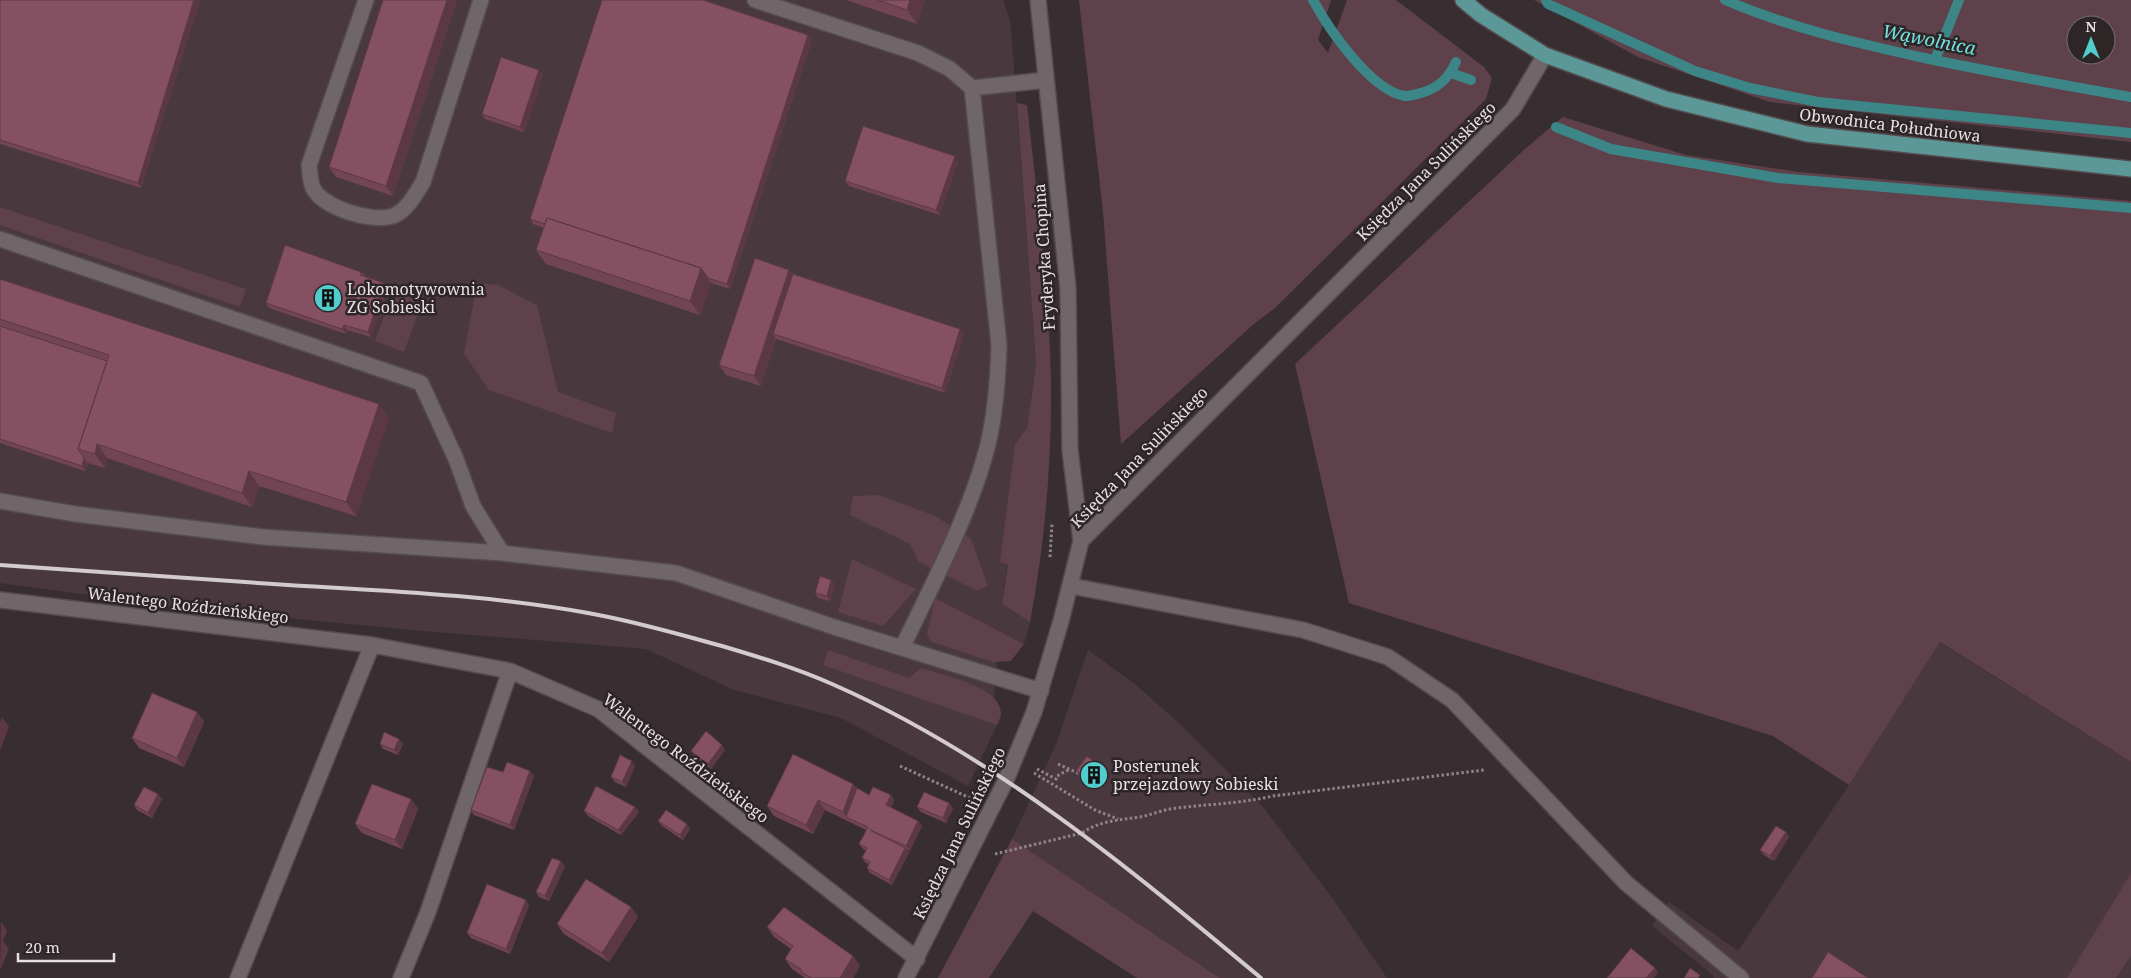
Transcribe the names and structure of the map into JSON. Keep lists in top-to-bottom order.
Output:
{
  "streets": {
    "main road": ["Obwodnica Południowa"],
    "street": ["Księdza Jana Sulińskiego", "Fryderyka Chopina", "Walentego Roździeńskiego"]
  },
  "crossings": [
    ["Obwodnica Południowa", "Księdza Jana Sulińskiego"],
    ["Księdza Jana Sulińskiego", "Fryderyka Chopina"],
    ["Księdza Jana Sulińskiego", "Walentego Roździeńskiego"]
  ],
  "water": ["Wąwolnica"],
  "places": {
    "building": ["Lokomotywownia ZG Sobieski", "Posterunek przejazdowy Sobieski"]
  },
  "scale_bar": "20 m",
  "north": "top"
}
